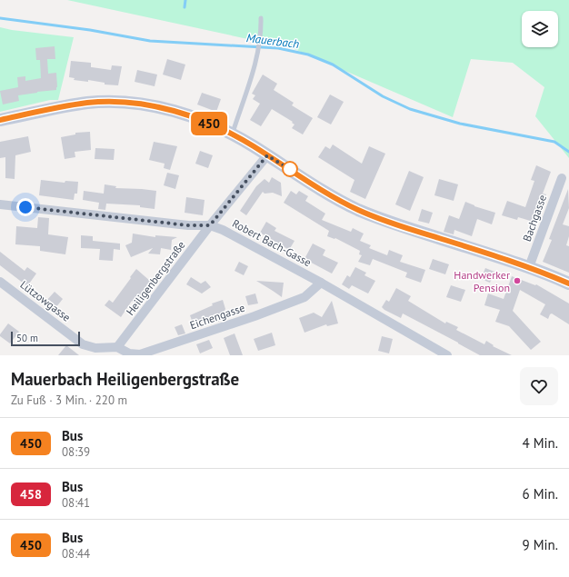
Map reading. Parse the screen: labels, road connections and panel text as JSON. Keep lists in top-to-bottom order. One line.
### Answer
{"streets":{"street":["Bachgasse","Robert Bach-Gasse","Heiligenbergstraße","Lützowgasse","Eichengasse"]},"crossings":[["Robert Bach-Gasse","Heiligenbergstraße"],["Robert Bach-Gasse","Eichengasse"],["Heiligenbergstraße","Lützowgasse"],["Heiligenbergstraße","Eichengasse"],["Lützowgasse","Eichengasse"]],"water":["Mauerbach"],"places":["Handwerker Pension"],"lines":["bus line 450"],"scale_bar":"50 m","page":{"on_map":"450","scale":"50 m","heading":["Mauerbach Heiligenbergstraße","Zu Fuß · 3 Min. · 220 m"],"list":[{"mark":"450","name":"Bus","note":"08:39","value":"4 Min."},{"mark":"458","name":"Bus","note":"08:41","value":"6 Min."},{"mark":"450","name":"Bus","note":"08:44","value":"9 Min."}]}}
